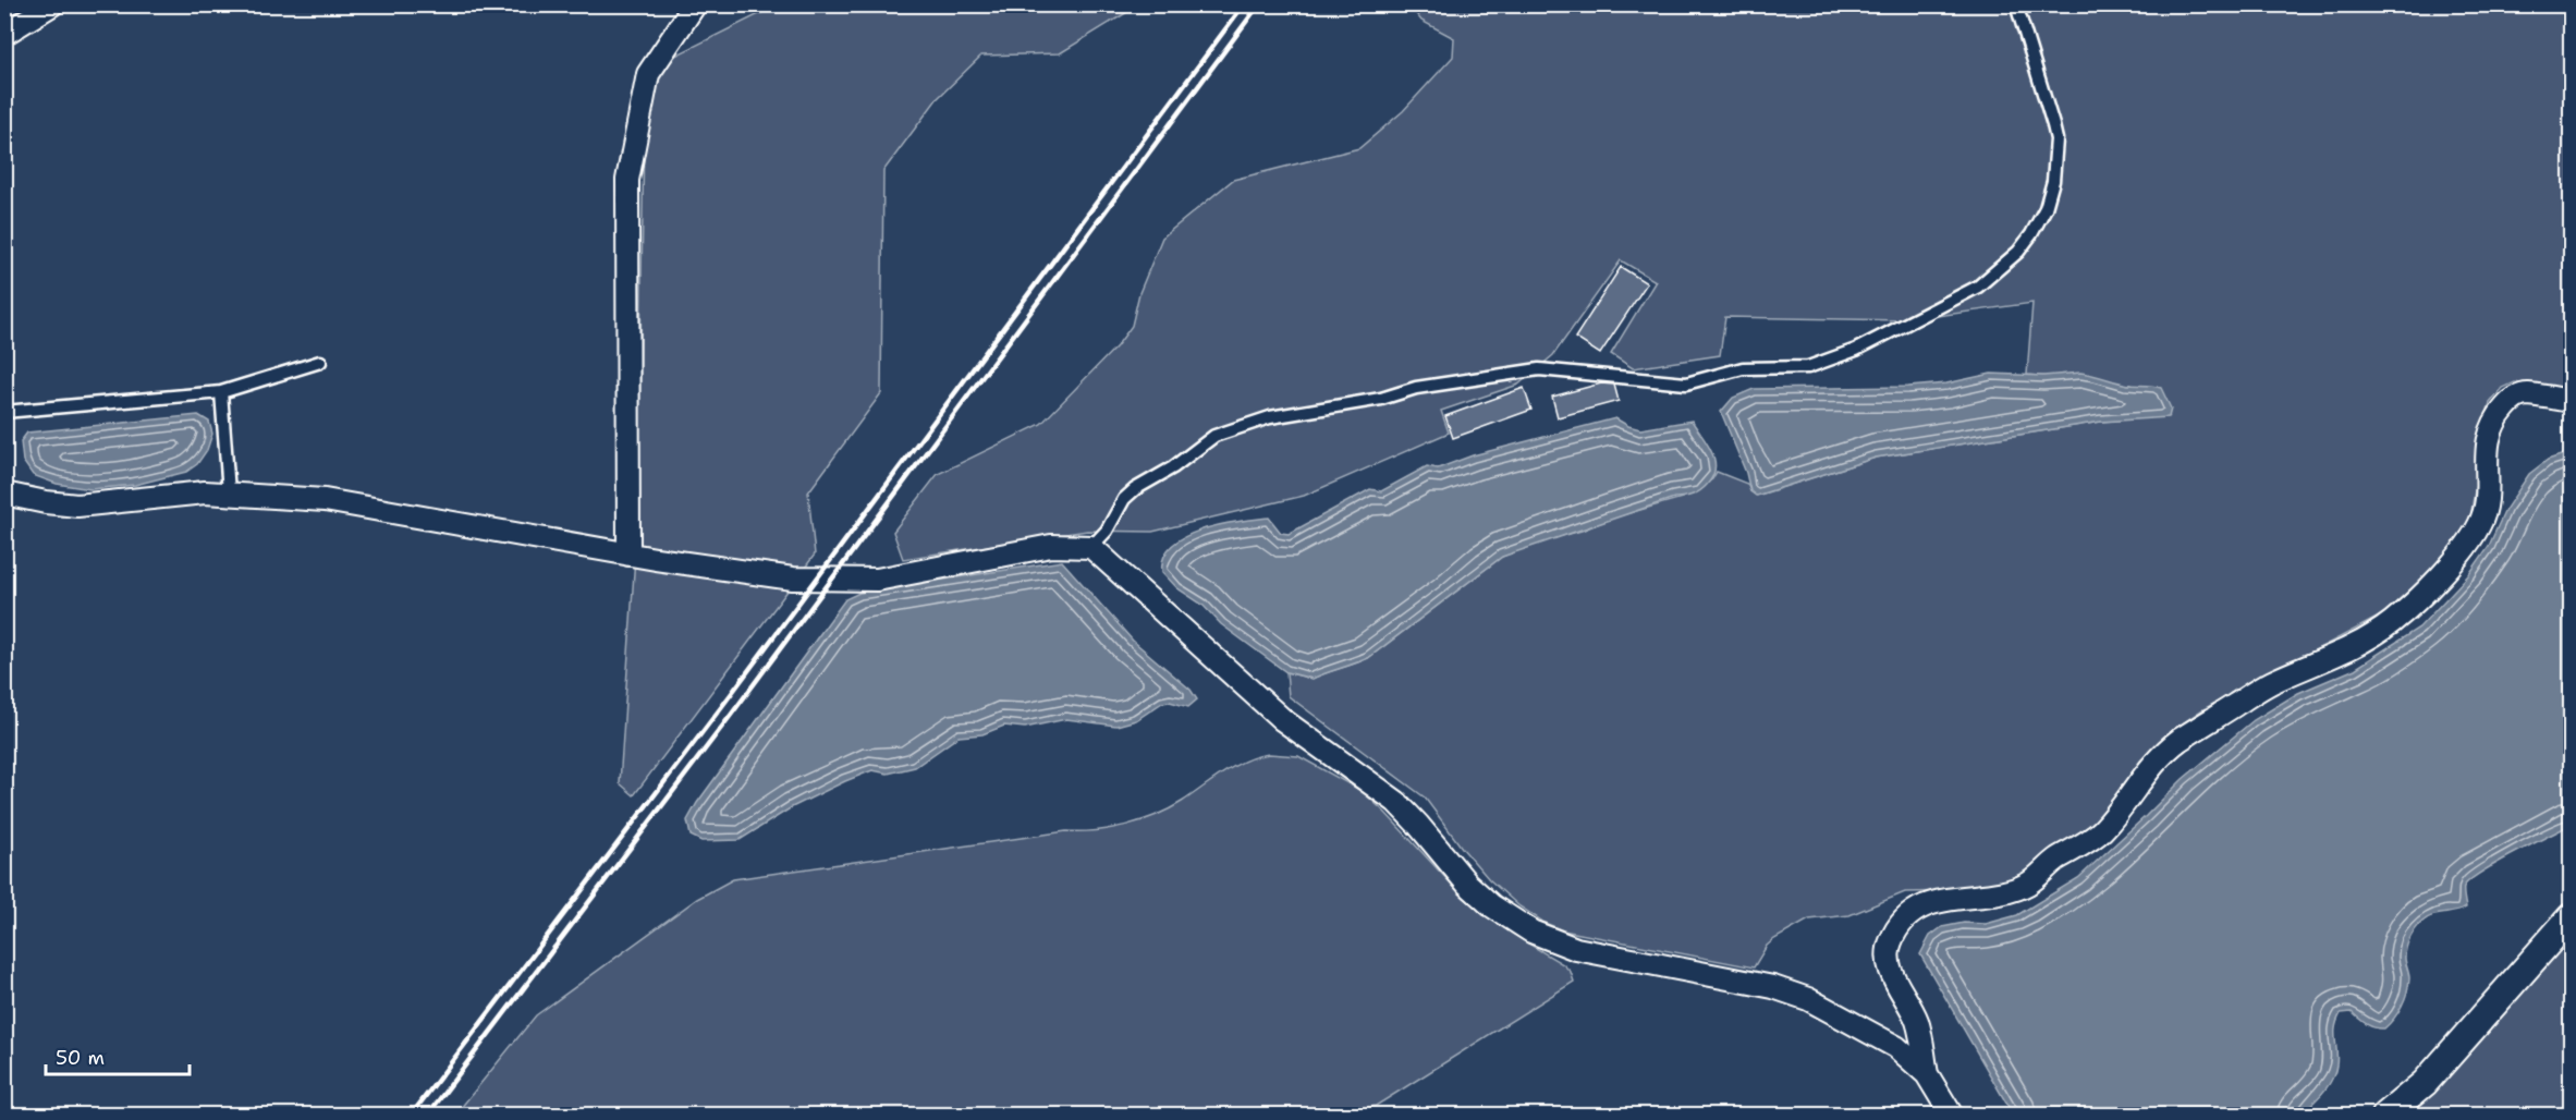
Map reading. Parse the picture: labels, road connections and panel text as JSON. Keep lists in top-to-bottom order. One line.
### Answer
{"scale_bar":"50 m"}
